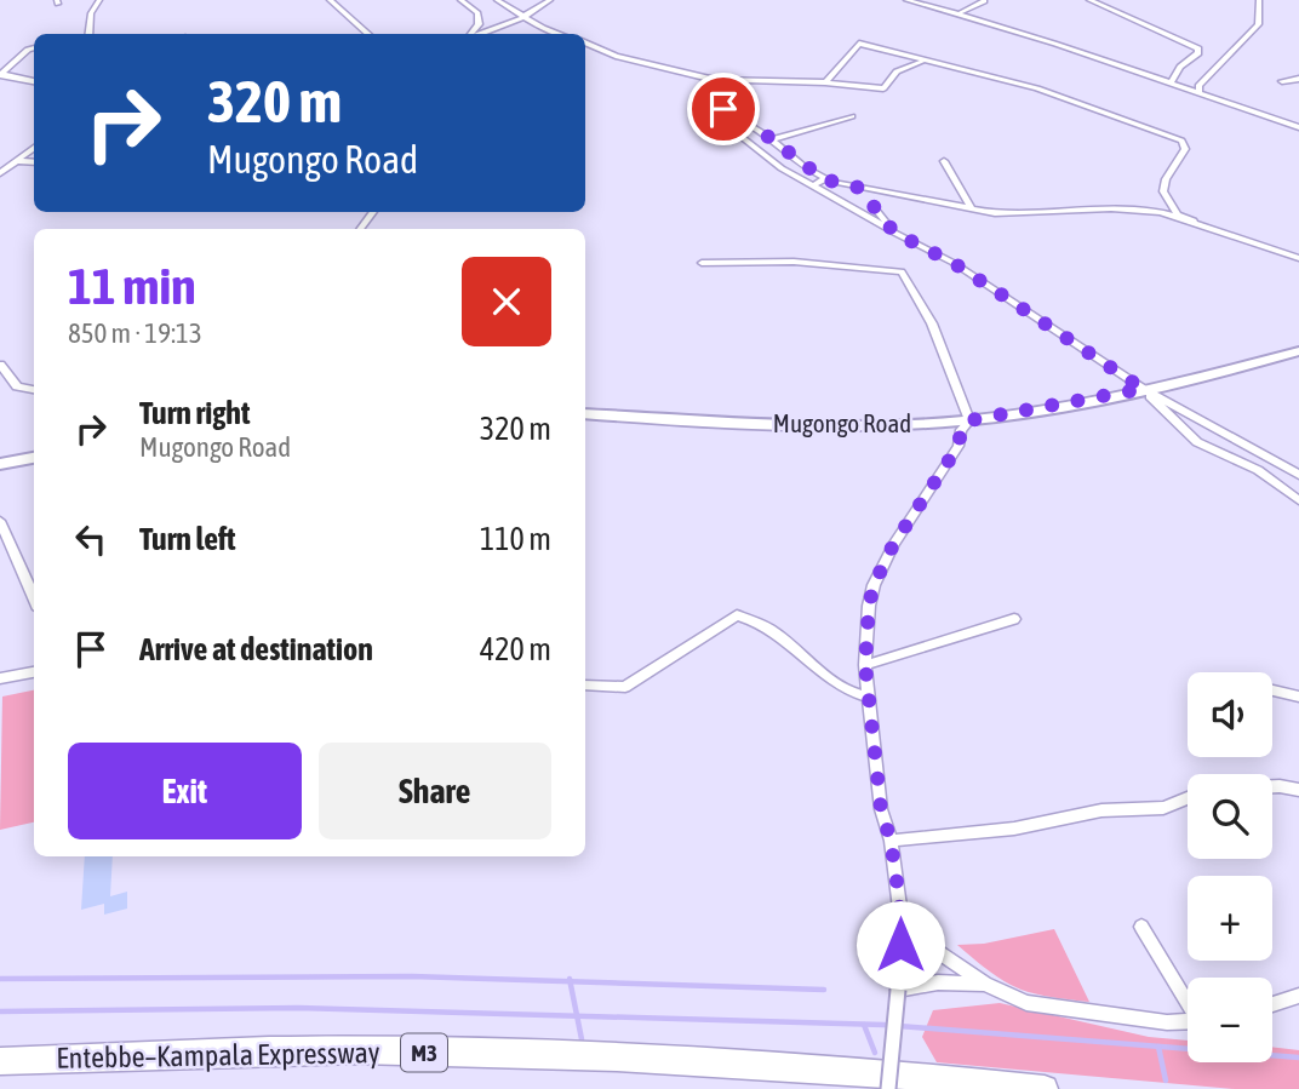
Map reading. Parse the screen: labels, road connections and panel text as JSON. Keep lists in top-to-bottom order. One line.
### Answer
{"streets":{"highway":["M3","Entebbe–Kampala Expressway"],"street":["Mugongo Road"]},"page":{"turn":["320 m","Mugongo Road"],"heading":["11 min","850 m · 19:13"],"list":[{"name":"Turn right","note":"Mugongo Road","value":"320 m"},{"name":"Turn left","value":"110 m"},{"name":"Arrive at destination","value":"420 m"}],"map_buttons":["+","−"],"buttons":["Exit","Share"]}}
